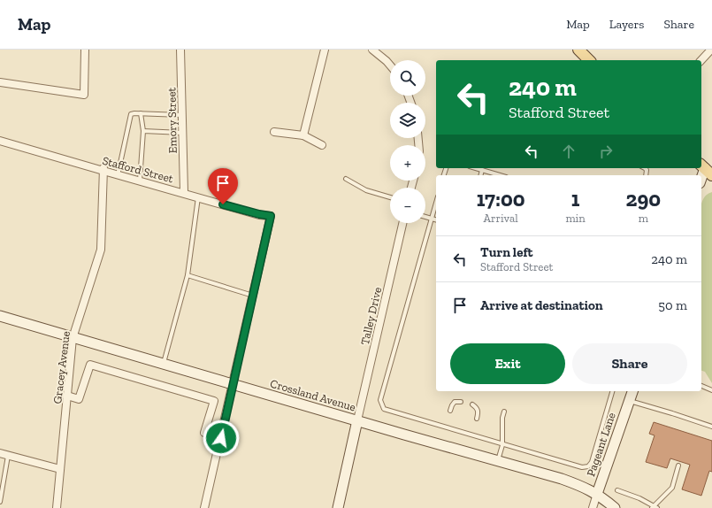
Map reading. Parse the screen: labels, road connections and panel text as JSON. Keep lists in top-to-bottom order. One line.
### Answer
{"streets":{"main road":["Crossland Avenue","Pageant Lane"],"street":["Emory Street","Stafford Street","Talley Drive","Gracey Avenue"]},"crossings":[["Stafford Street","Gracey Avenue"],["Talley Drive","Crossland Avenue"],["Gracey Avenue","Crossland Avenue"],["Crossland Avenue","Pageant Lane"]],"page":{"header":"Map","nav":["Map","Layers","Share"],"map_buttons":["+","−"],"turn":["240 m","Stafford Street"],"eta":["17:00","Arrival","1","min","290","m"],"list":[{"name":"Turn left","note":"Stafford Street","value":"240 m"},{"name":"Arrive at destination","value":"50 m"}],"buttons":["Exit","Share"]}}
